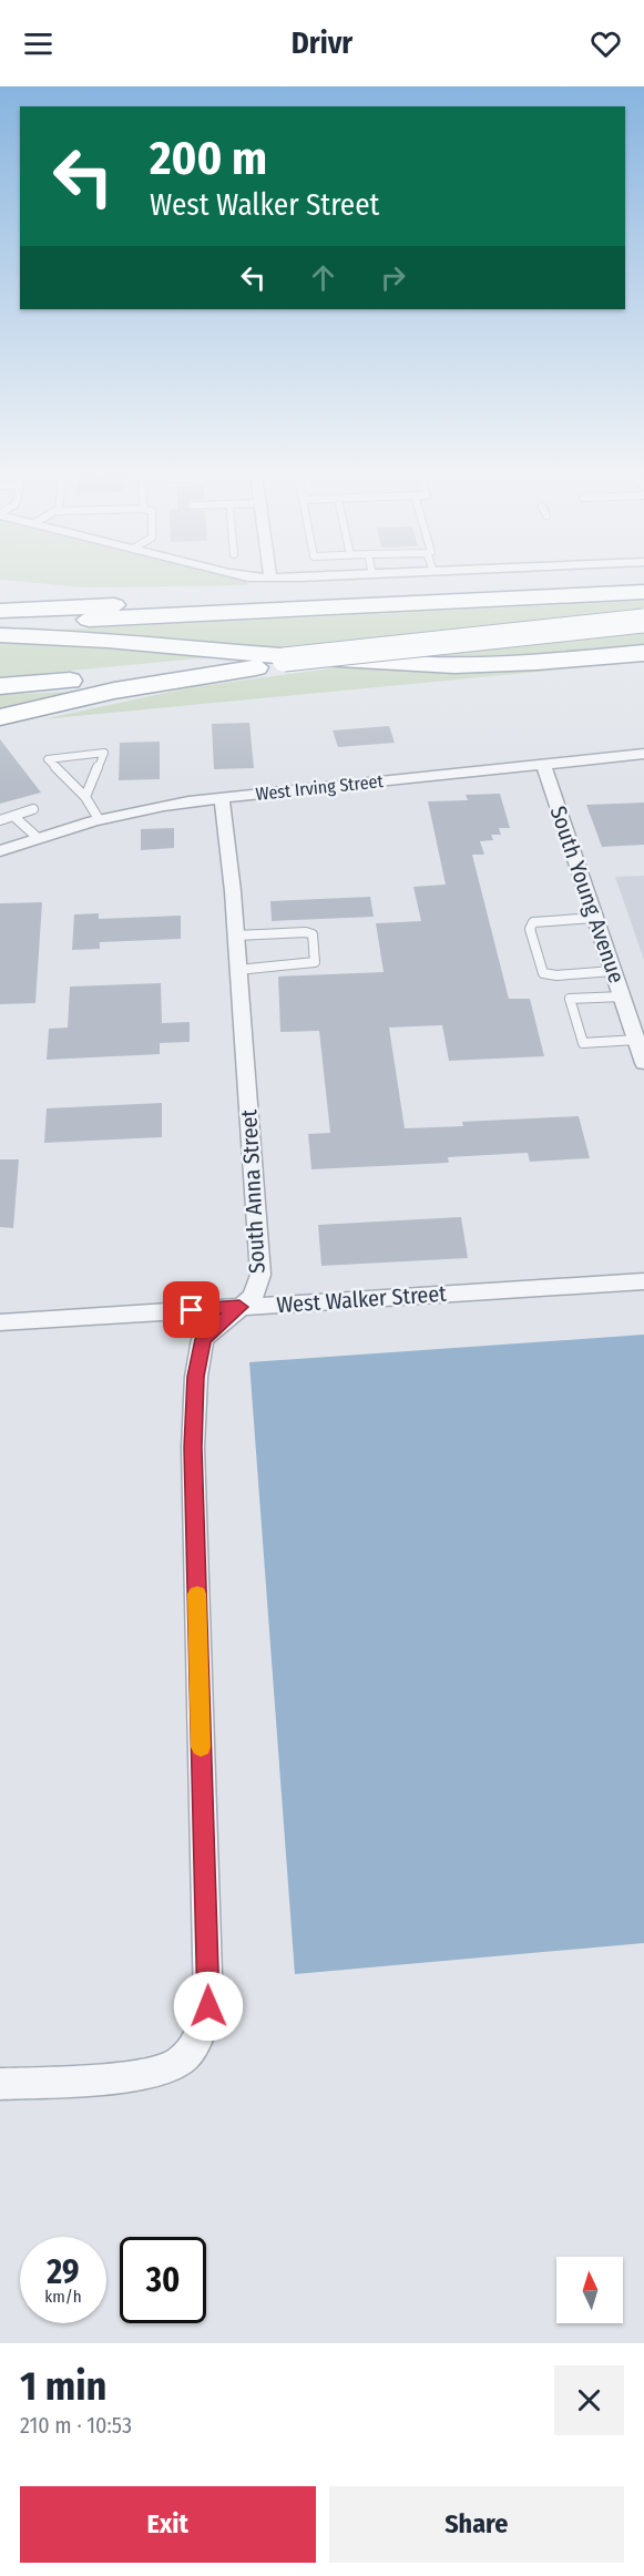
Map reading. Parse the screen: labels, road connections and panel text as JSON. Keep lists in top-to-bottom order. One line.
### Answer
{"streets":{"street":["West Irving Street","South Young Avenue","South Anna Street","West Walker Street"]},"crossings":[["West Irving Street","South Young Avenue"],["West Irving Street","South Anna Street"],["South Anna Street","West Walker Street"]],"north":"top","page":{"header":"Drivr","turn":["200 m","West Walker Street"],"speed":"29 km/h","limit":"30","heading":["1 min","210 m · 10:53"],"buttons":["Exit","Share"]}}
